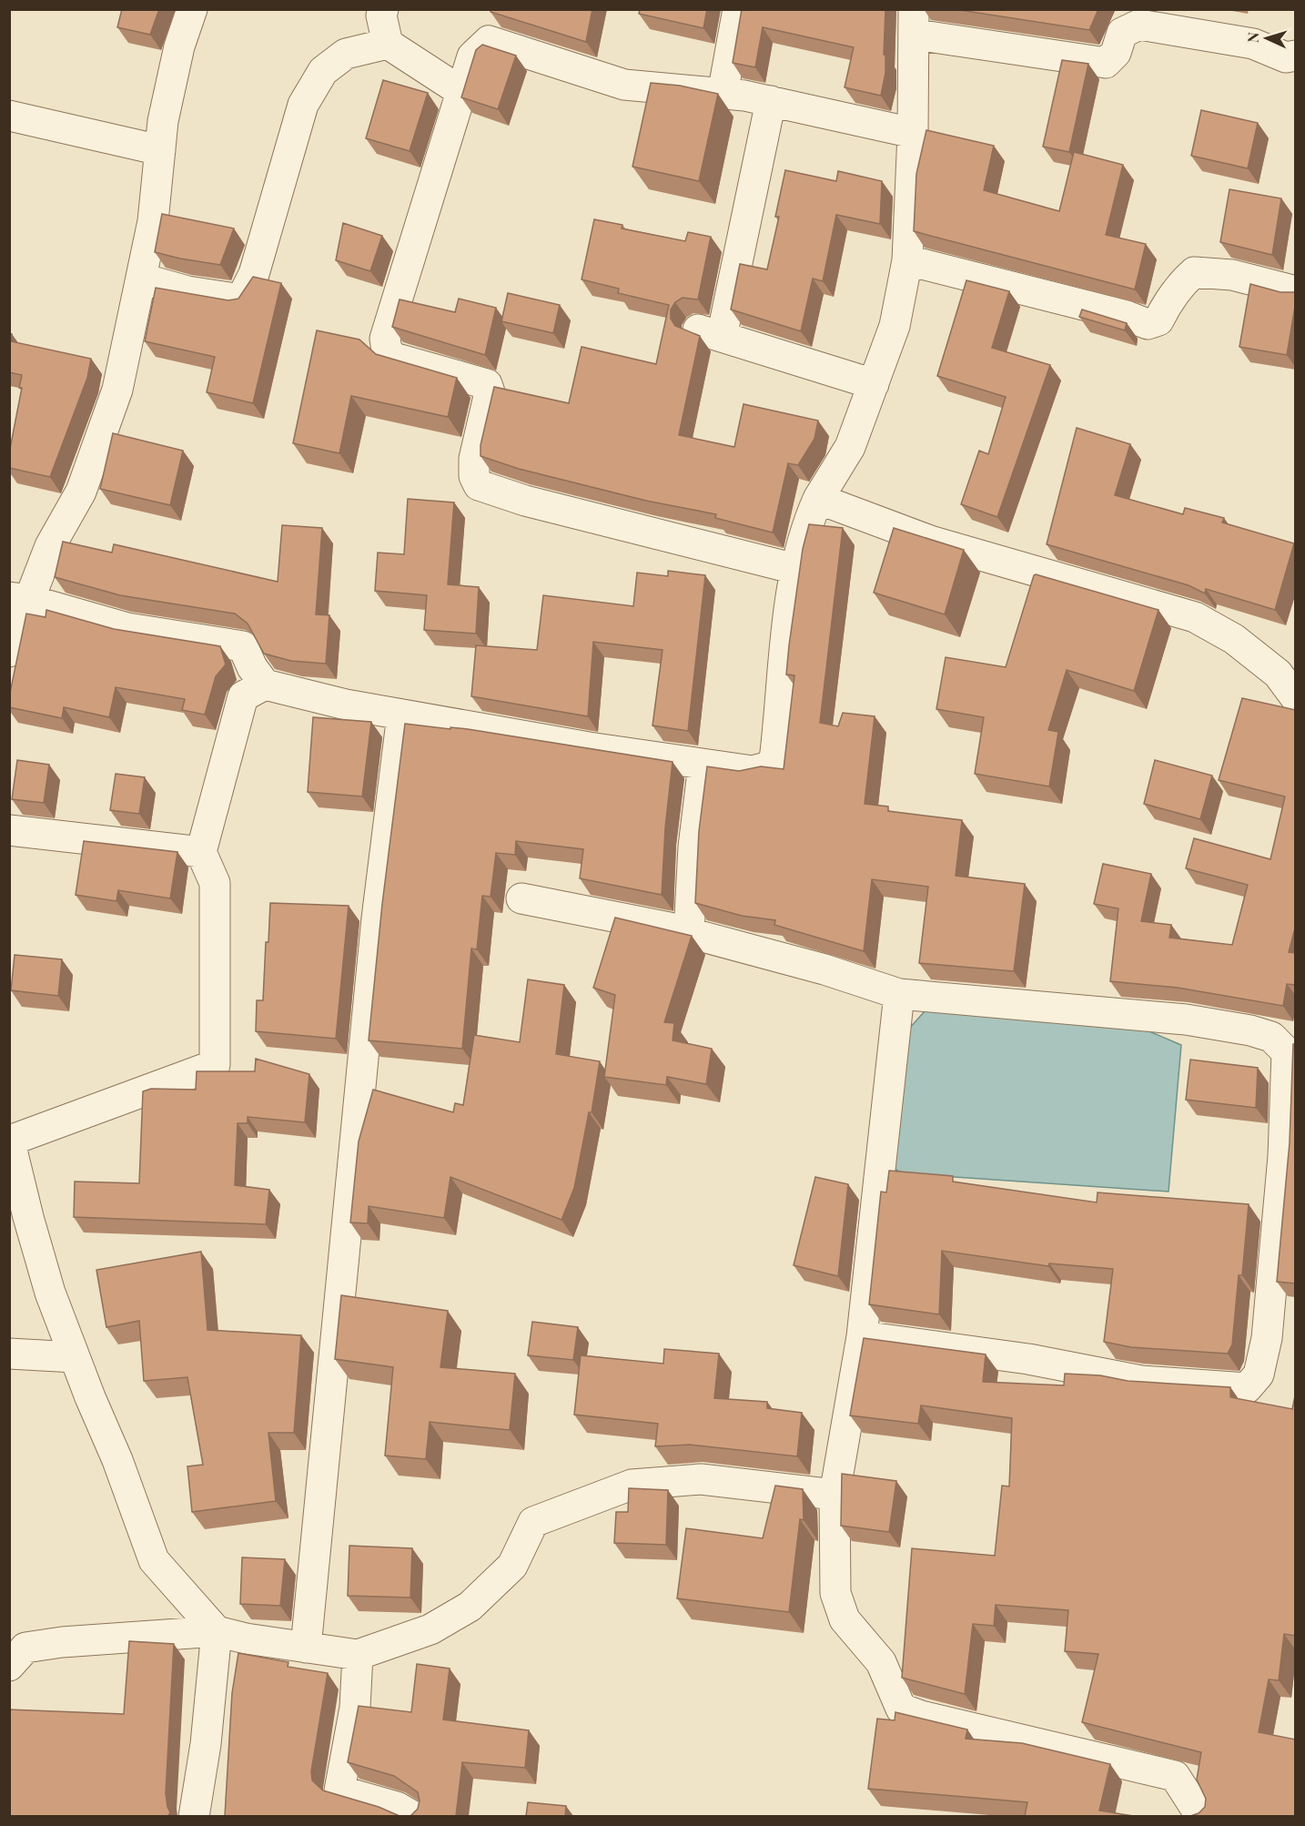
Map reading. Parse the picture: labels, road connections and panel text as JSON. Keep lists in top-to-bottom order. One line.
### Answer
{"north":"left"}
